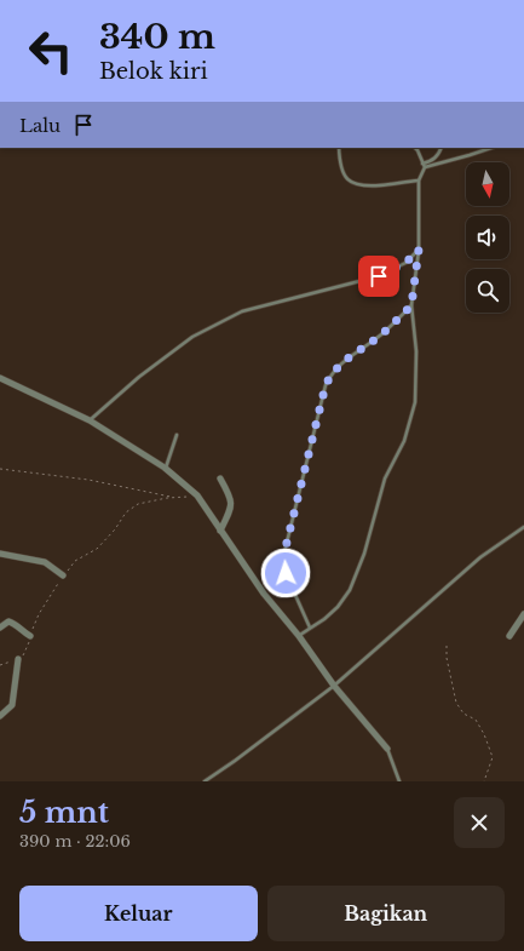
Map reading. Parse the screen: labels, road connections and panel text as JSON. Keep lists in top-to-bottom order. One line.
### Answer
{"north":"bottom","page":{"turn":["340 m","Belok kiri"],"then":"Lalu","heading":["5 mnt","390 m · 22:06"],"buttons":["Keluar","Bagikan"]}}
